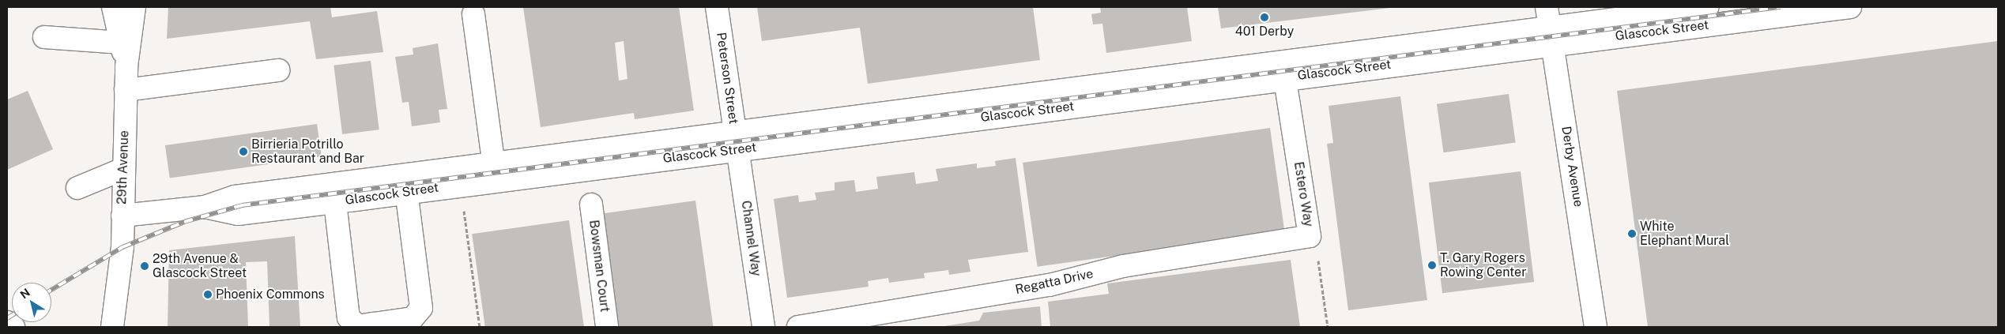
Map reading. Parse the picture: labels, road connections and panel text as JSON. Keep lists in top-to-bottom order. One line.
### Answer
{"streets":{"street":["Glascock Street","Peterson Street","Derby Avenue","29th Avenue","Estero Way","Channel Way","Bowsman Court","Regatta Drive"]},"crossings":[["Glascock Street","Peterson Street"],["Glascock Street","Derby Avenue"],["Glascock Street","29th Avenue"],["Glascock Street","Estero Way"],["Glascock Street","Channel Way"],["Peterson Street","Channel Way"],["Estero Way","Regatta Drive"]],"places":["401 Derby","Birrieria Potrillo Restaurant and Bar","White Elephant Mural","T. Gary Rogers Rowing Center","29th Avenue & Glascock Street","Phoenix Commons"],"north":"top left"}
